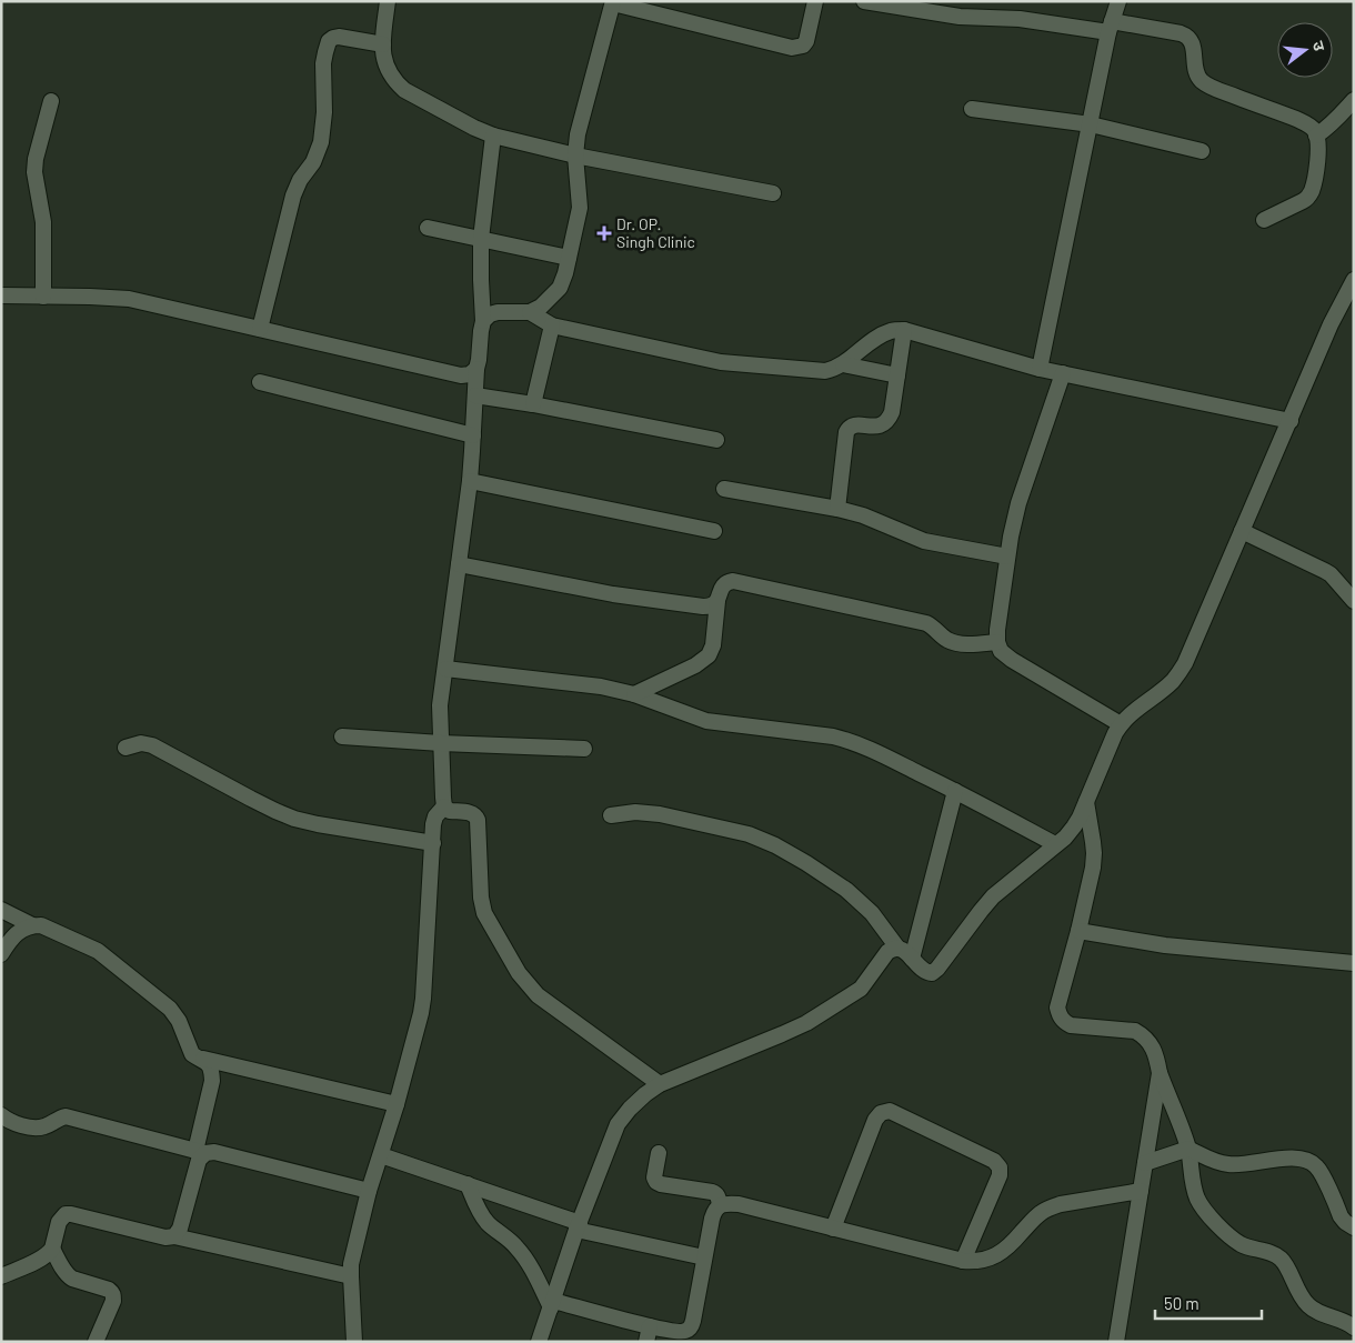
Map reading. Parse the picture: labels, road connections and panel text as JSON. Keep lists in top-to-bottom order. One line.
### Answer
{"places":{"health":["Dr. OP. Singh Clinic"]},"scale_bar":"50 m","north":"right"}
